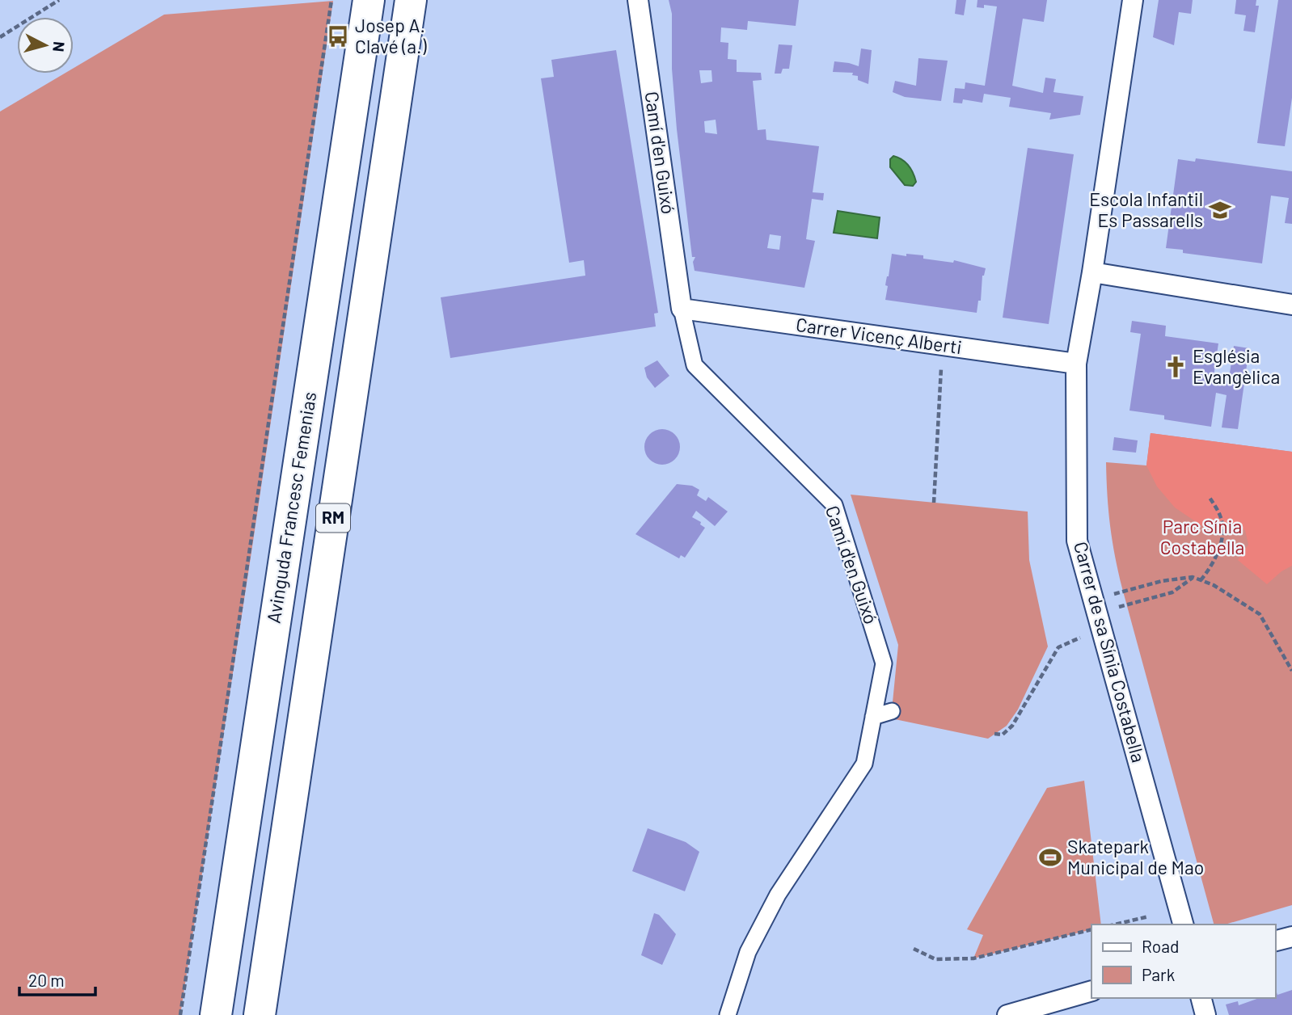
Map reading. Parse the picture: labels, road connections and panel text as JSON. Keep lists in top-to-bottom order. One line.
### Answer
{"streets":{"main road":["Avinguda Francesc Femenias","RM"],"street":["Camí d'en Guixó","Carrer Vicenç Alberti","Carrer de sa Sínia Costabella"]},"crossings":[["Camí d'en Guixó","Carrer Vicenç Alberti"],["Carrer Vicenç Alberti","Carrer de sa Sínia Costabella"]],"parks":["Parc Sínia Costabella"],"places":{"bus stop":["Josep A. Clavé (a.)"],"school or university":["Escola Infantil Es Passarells"],"church":["Església Evangèlica"],"sports":["Skatepark Municipal de Mao"]},"legend":["Road","Park"],"scale_bar":"20 m","north":"right"}
